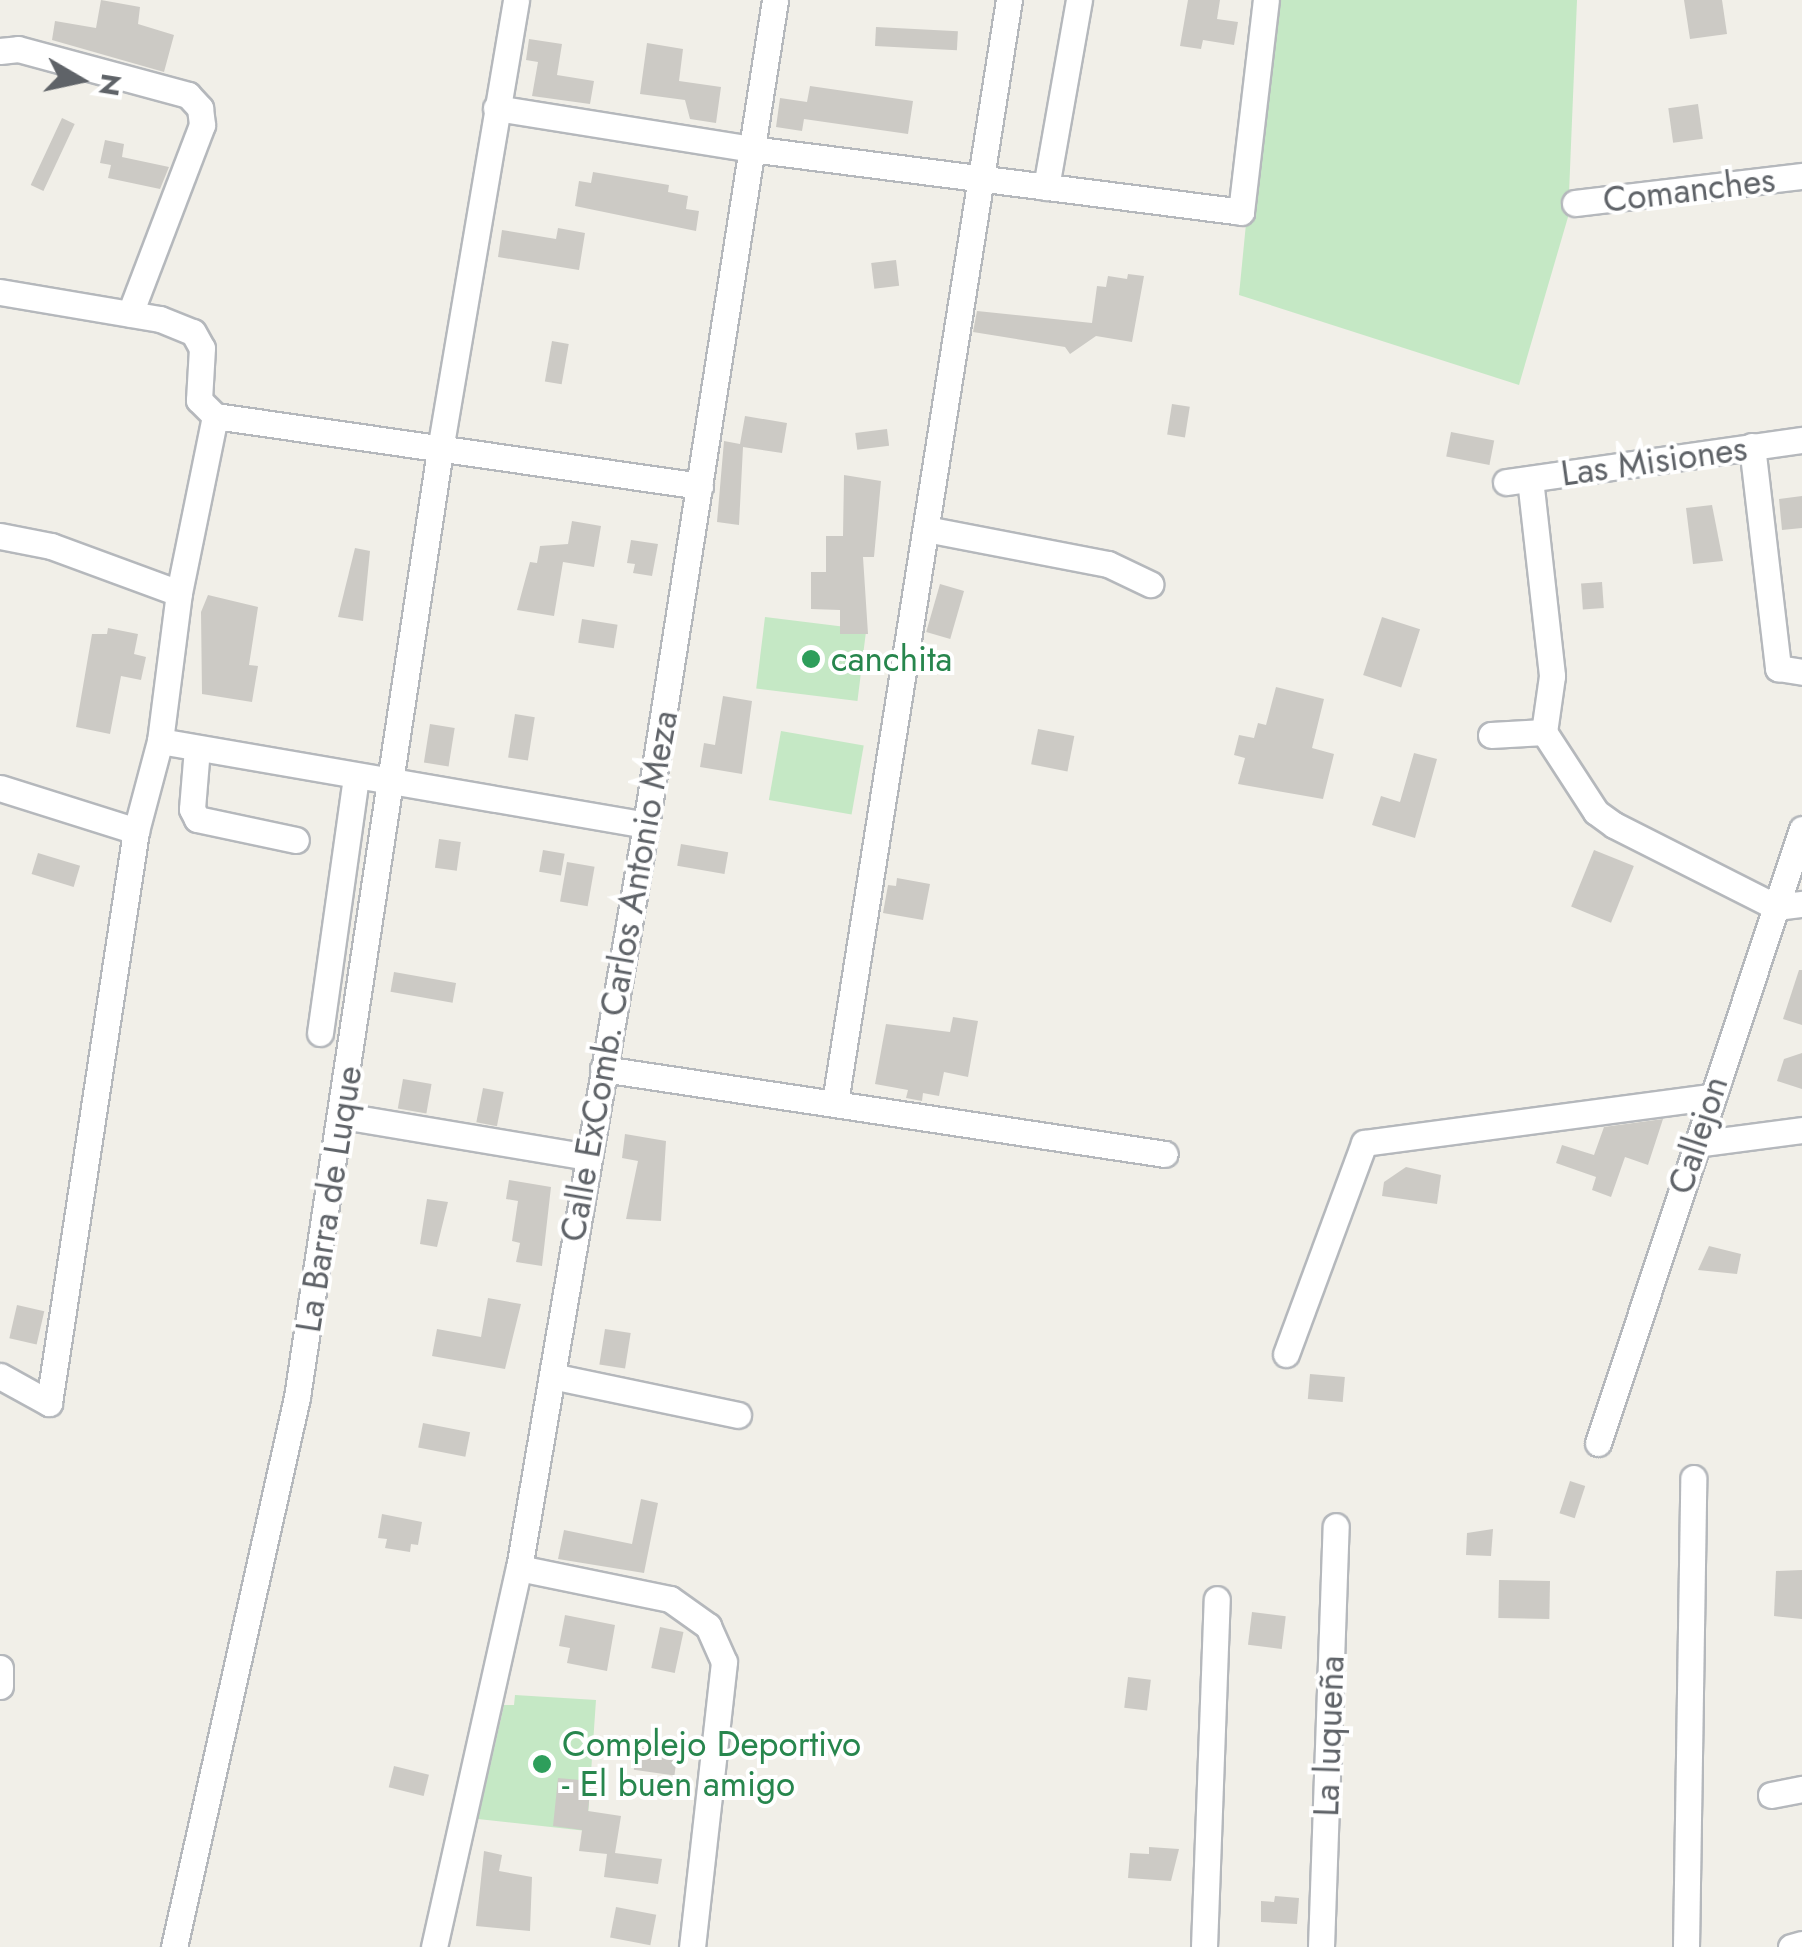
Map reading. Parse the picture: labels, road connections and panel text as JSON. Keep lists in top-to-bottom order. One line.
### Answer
{"streets":{"street":["Comanches","Las Misiones","Calle ExComb. Carlos Antonio Meza","Callejon","La Barra de Luque","La luqueña"]},"places":["canchita","Complejo Deportivo - El buen amigo"],"north":"right"}
